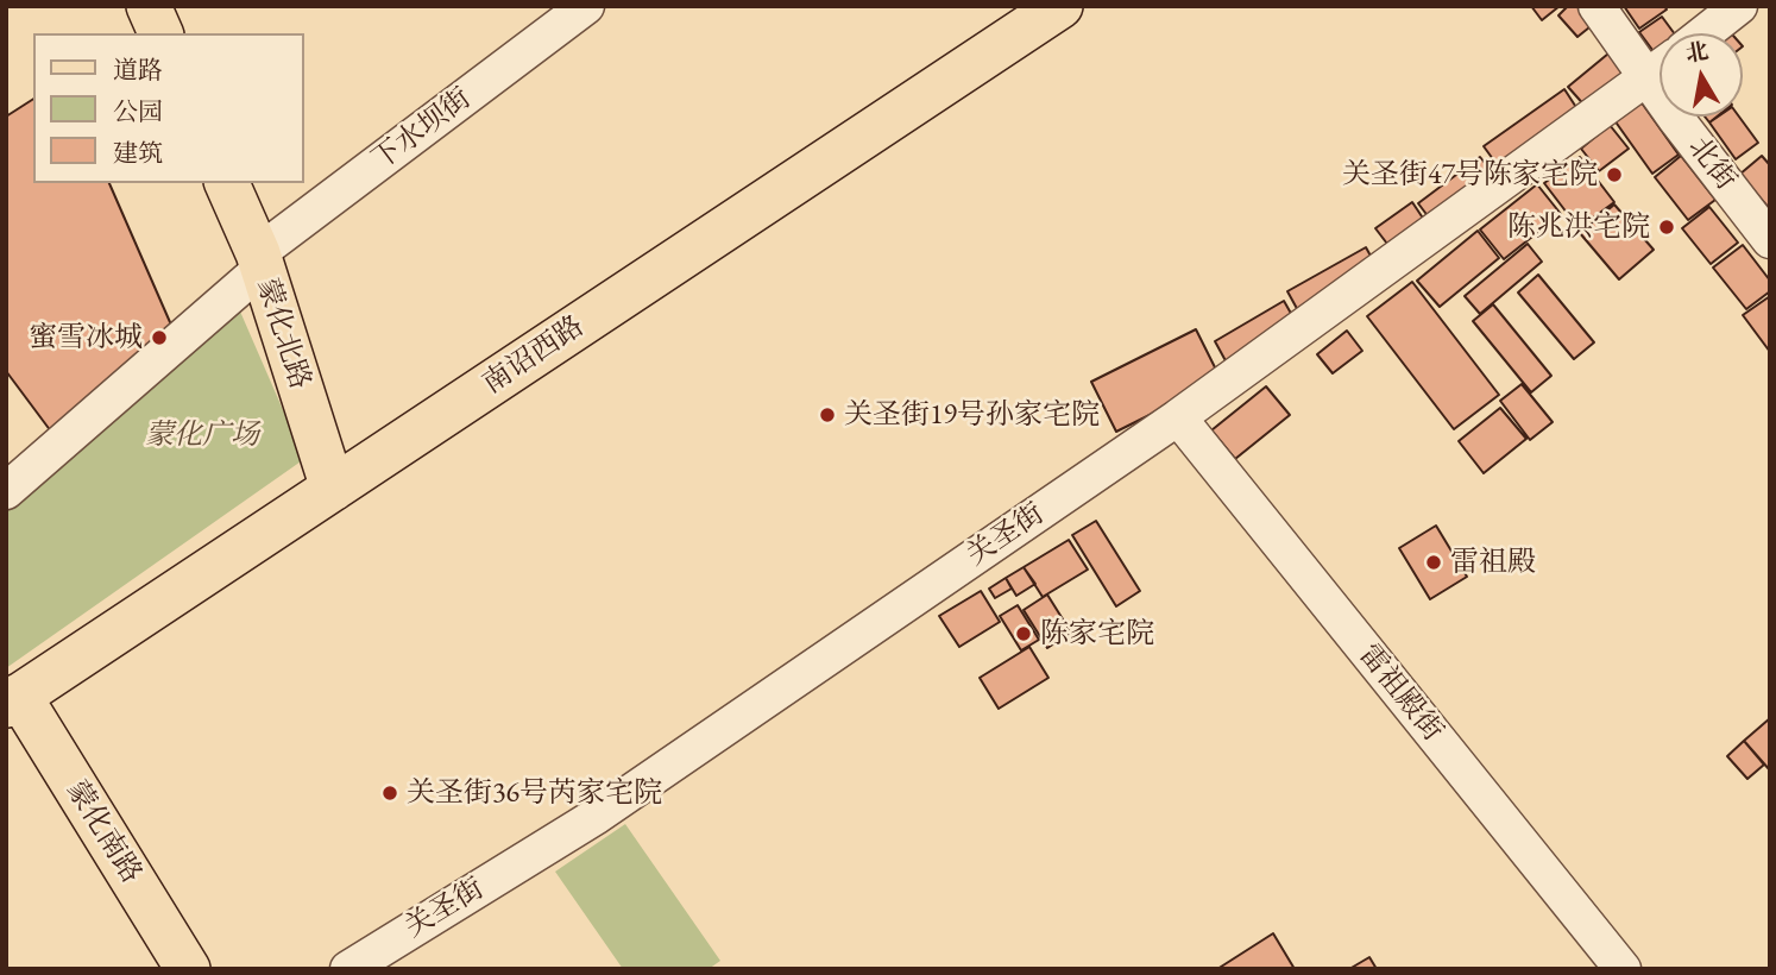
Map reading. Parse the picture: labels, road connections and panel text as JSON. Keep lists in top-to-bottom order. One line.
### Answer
{"streets":{"main road":["蒙化北路","南诏西路","蒙化南路"],"street":["下水坝街","北街","关圣街","雷祖殿街"]},"crossings":[["下水坝街","蒙化北路"],["北街","关圣街"],["蒙化北路","南诏西路"],["南诏西路","蒙化南路"],["关圣街","雷祖殿街"]],"parks":["蒙化广场"],"places":["关圣街47号陈家宅院","陈兆洪宅院","蜜雪冰城","关圣街19号孙家宅院","雷祖殿","陈家宅院","关圣街36号芮家宅院"],"legend":["道路","公园","建筑"],"north":"top"}
